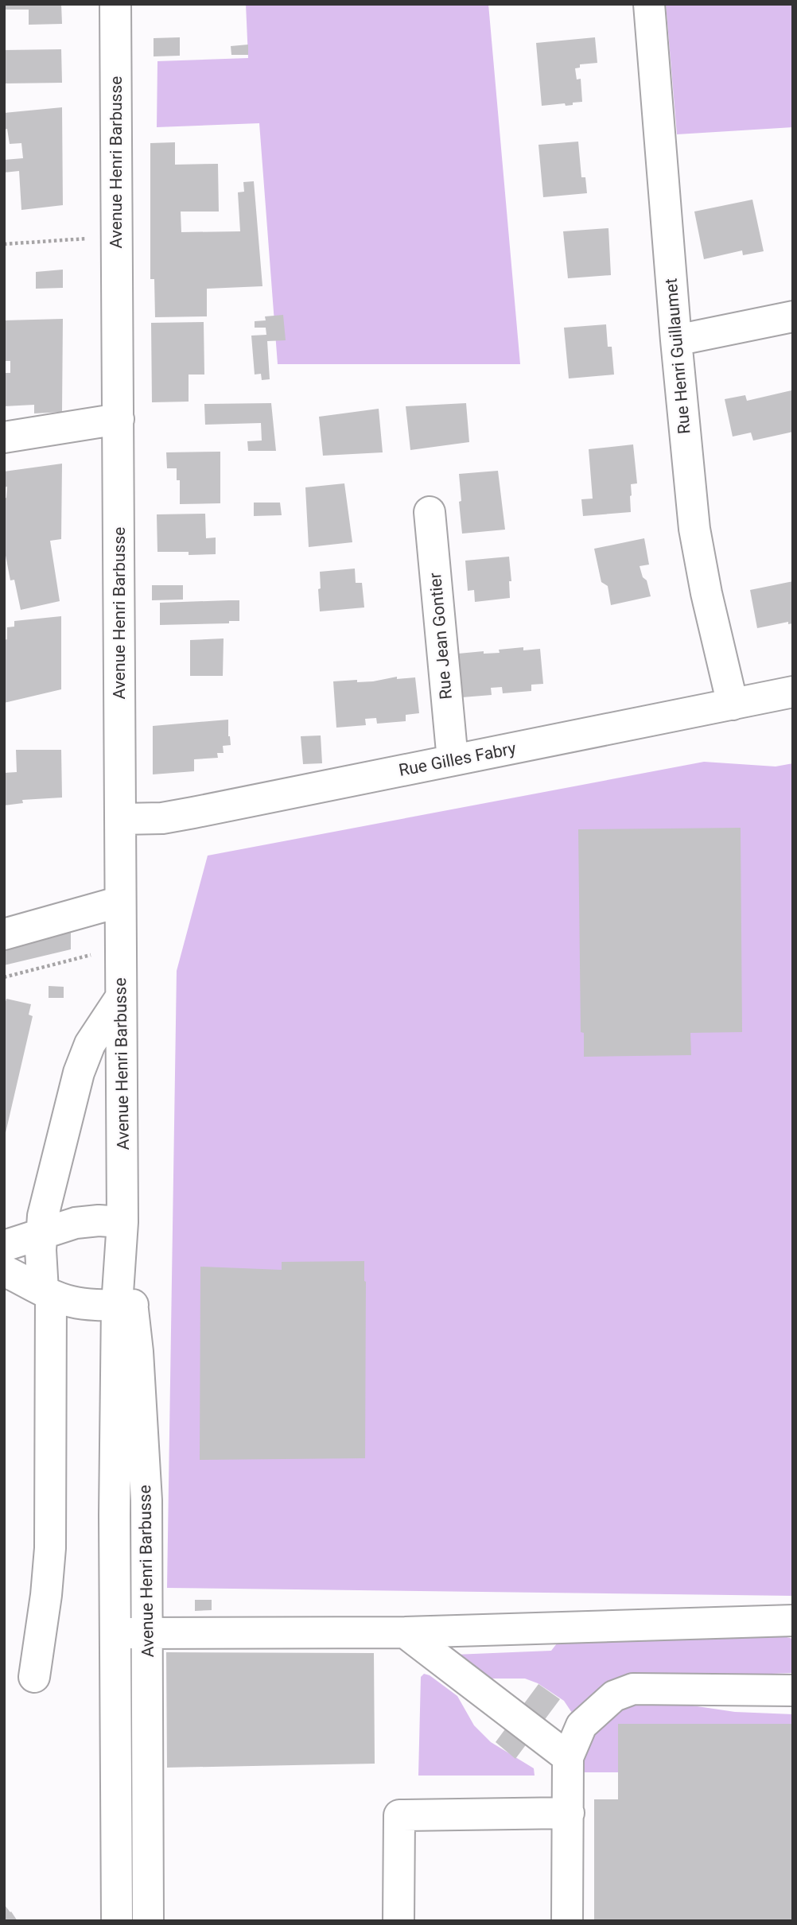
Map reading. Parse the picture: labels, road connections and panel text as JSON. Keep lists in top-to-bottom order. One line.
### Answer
{"streets":{"street":["Avenue Henri Barbusse","Rue Henri Guillaumet","Rue Jean Gontier","Rue Gilles Fabry"]},"crossings":[["Avenue Henri Barbusse","Rue Gilles Fabry"],["Rue Henri Guillaumet","Rue Gilles Fabry"],["Rue Jean Gontier","Rue Gilles Fabry"]]}
